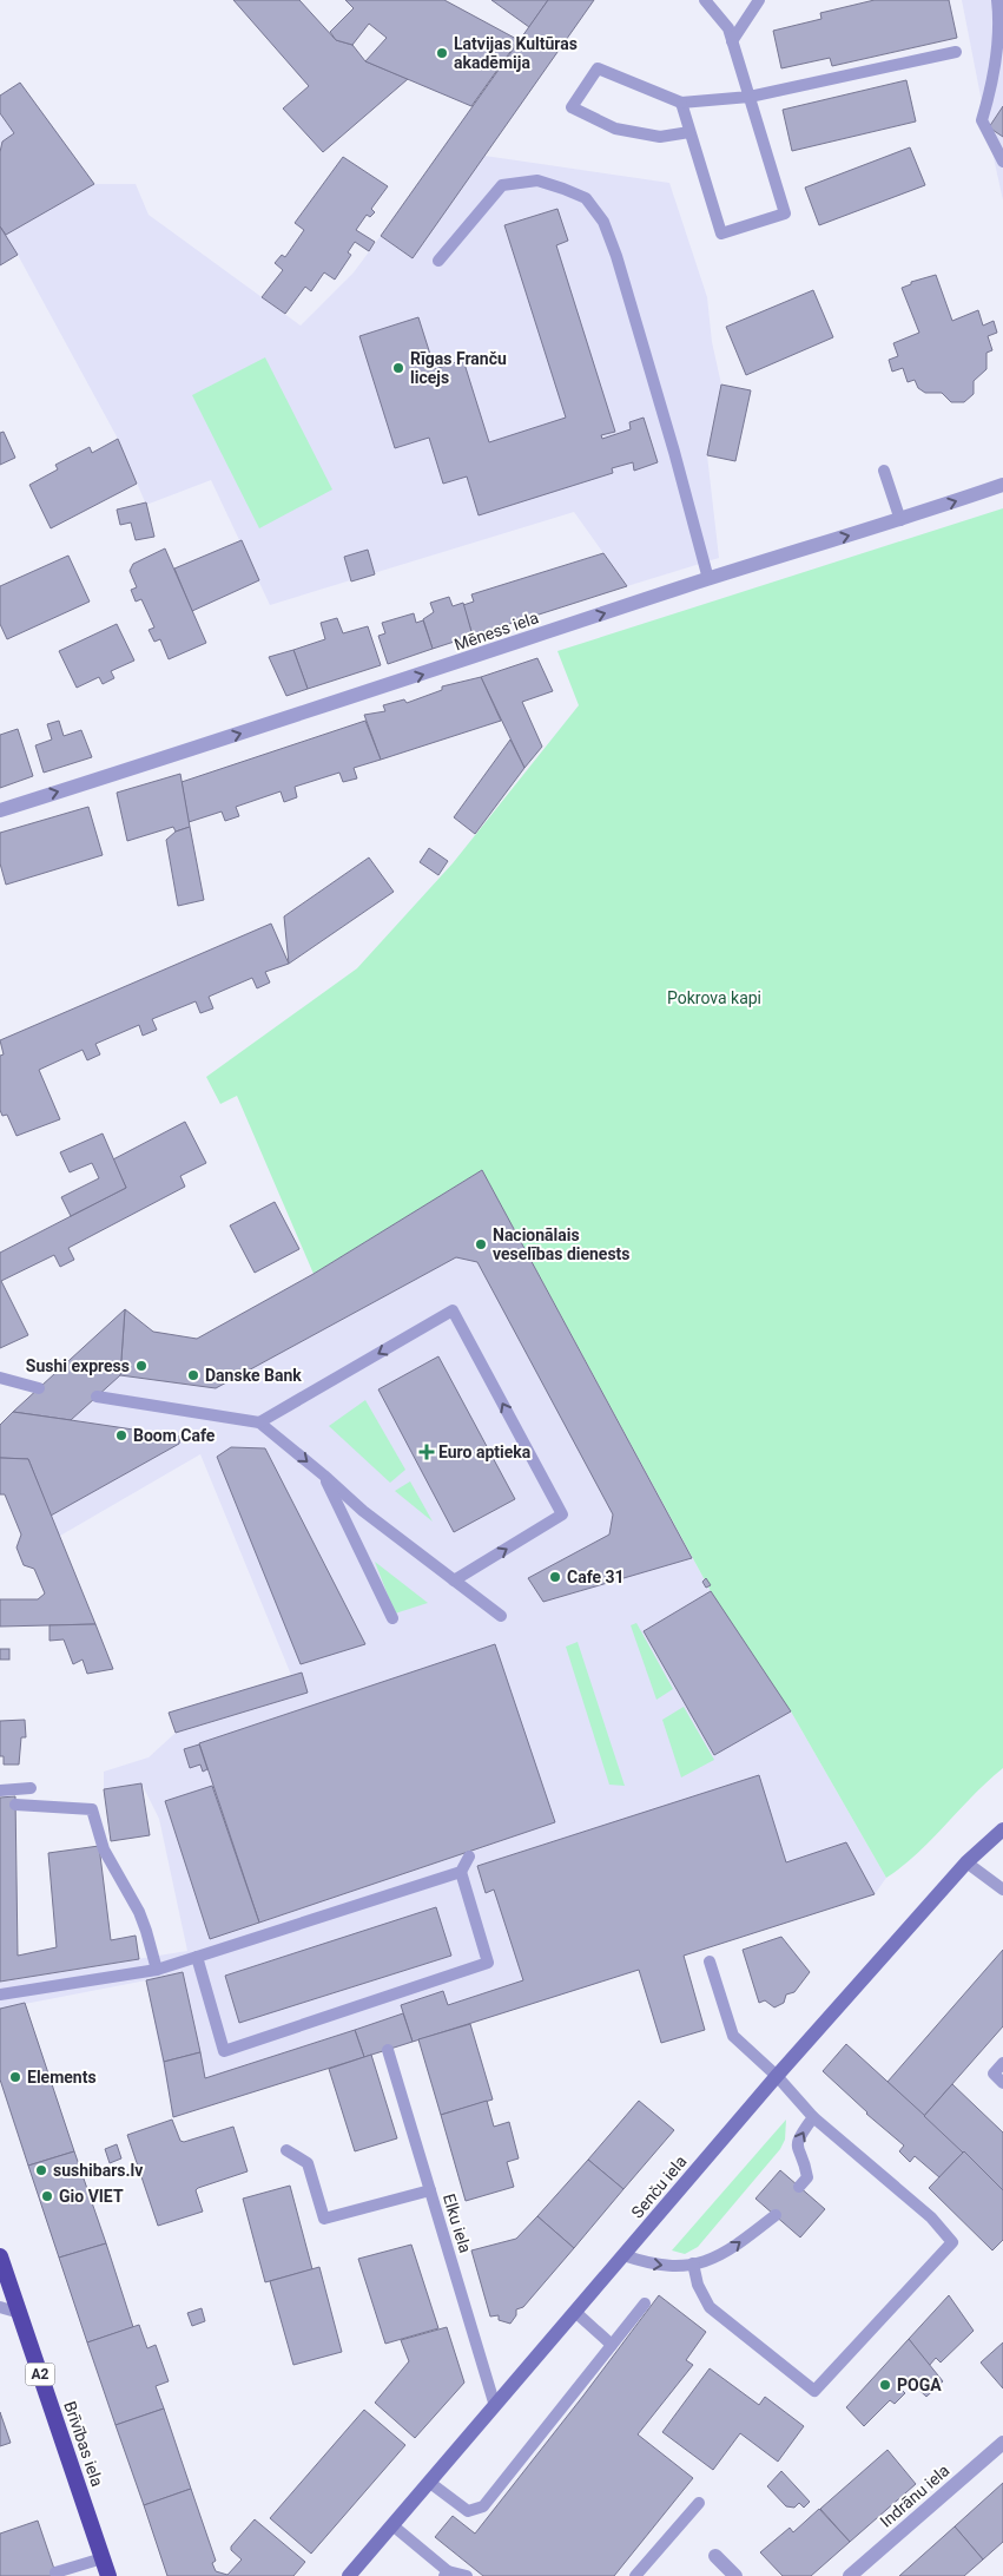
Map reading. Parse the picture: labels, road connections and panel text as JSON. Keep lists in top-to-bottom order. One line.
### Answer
{"streets":{"highway":["A2","Brīvības iela"],"main road":["Senču iela"],"street":["Mēness iela","Indrānu iela"],"lane":["Elku iela"]},"crossings":[["Senču iela","Elku iela"]],"one_way":["Mēness iela"],"parks":["Pokrova kapi"],"places":{"other":["Latvijas Kultūras akadēmija","Rīgas Franču licejs","Nacionālais veselības dienests","Sushi express","Danske Bank","Boom Cafe","Cafe 31","Elements","sushibars.lv","Gio VIET","POGA"],"health":["Euro aptieka"]}}
